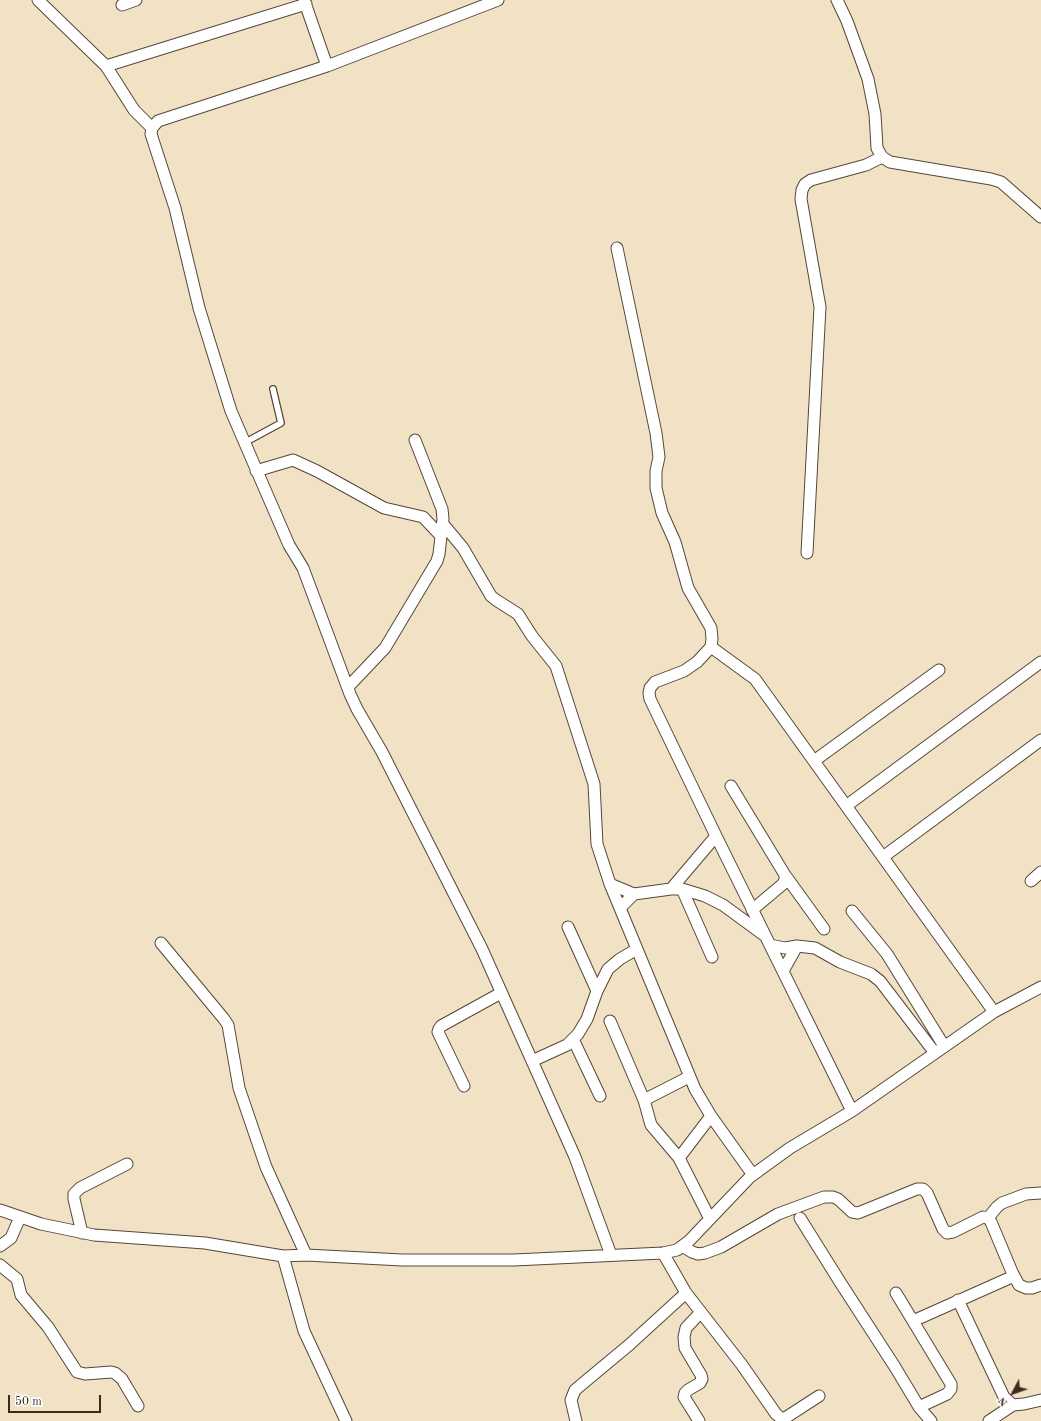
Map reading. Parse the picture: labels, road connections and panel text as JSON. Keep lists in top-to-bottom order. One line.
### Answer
{"scale_bar":"50 m","north":"bottom left"}
